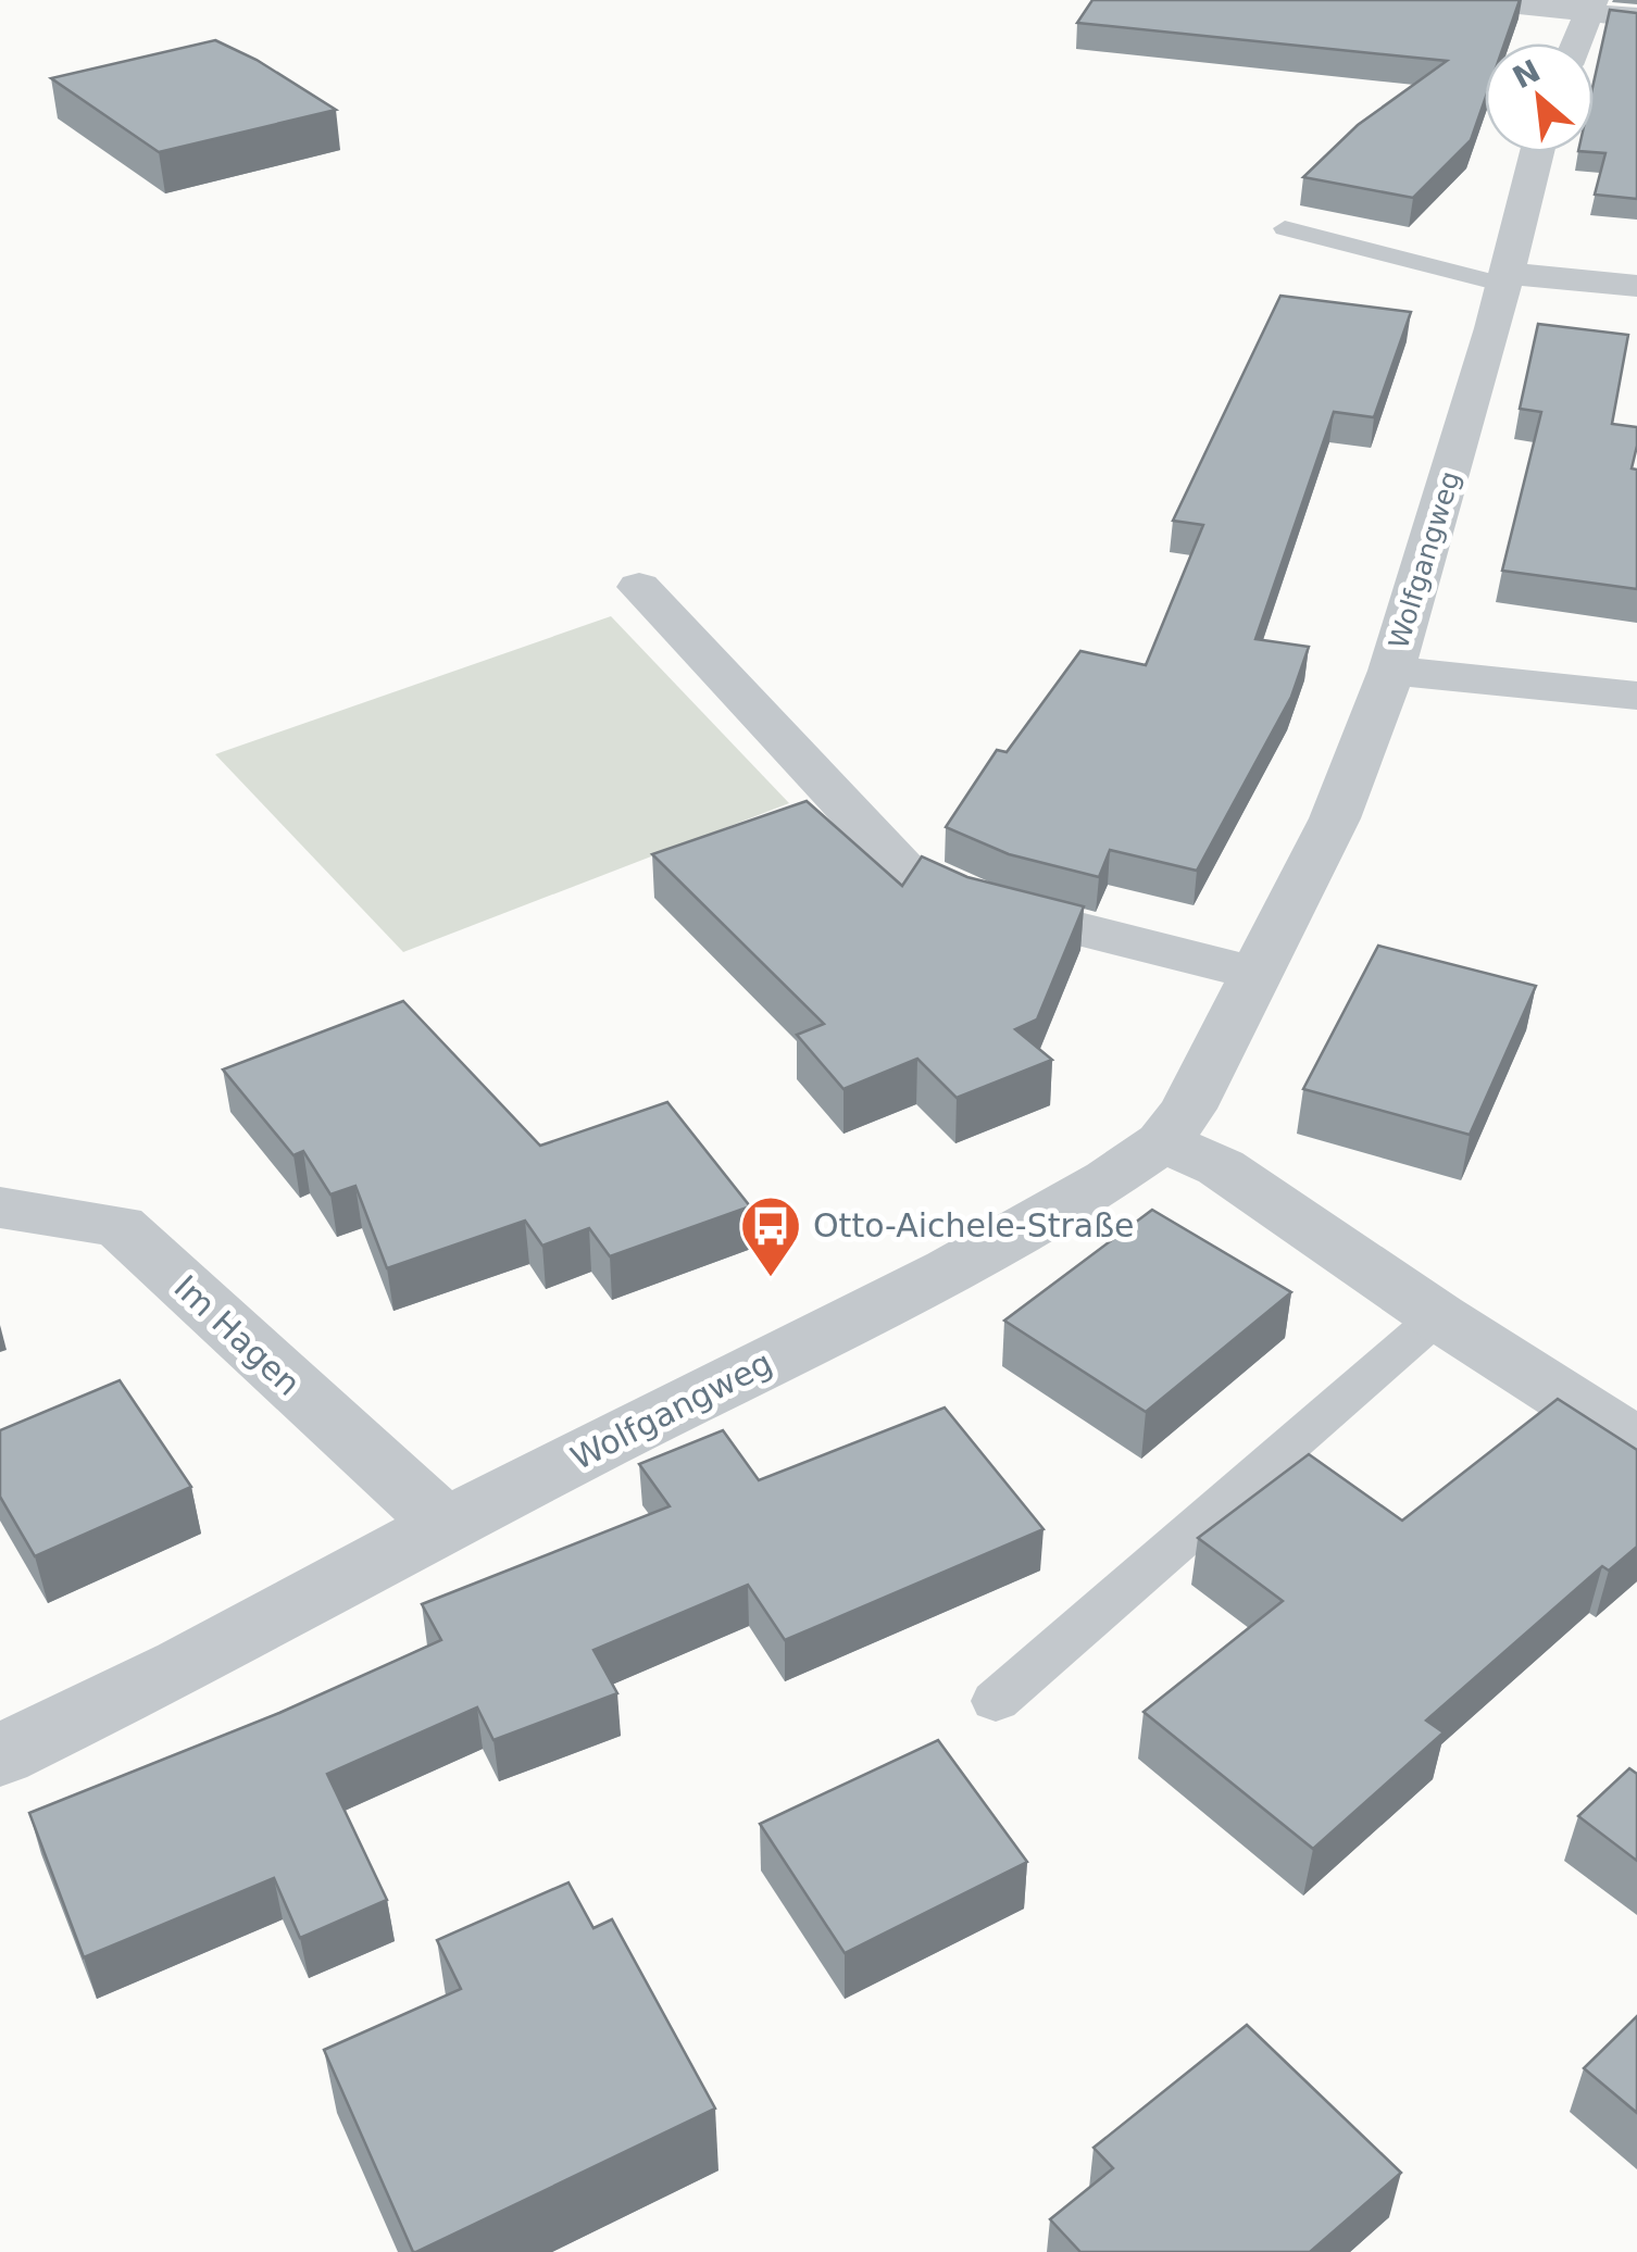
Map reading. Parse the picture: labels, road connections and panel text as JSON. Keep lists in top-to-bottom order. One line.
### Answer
{"streets":{"street":["Wolfgangweg","Im Hagen"]},"crossings":[["Wolfgangweg","Im Hagen"]],"places":{"bus stop":["Otto-Aichele-Straße"]},"north":"top left"}
